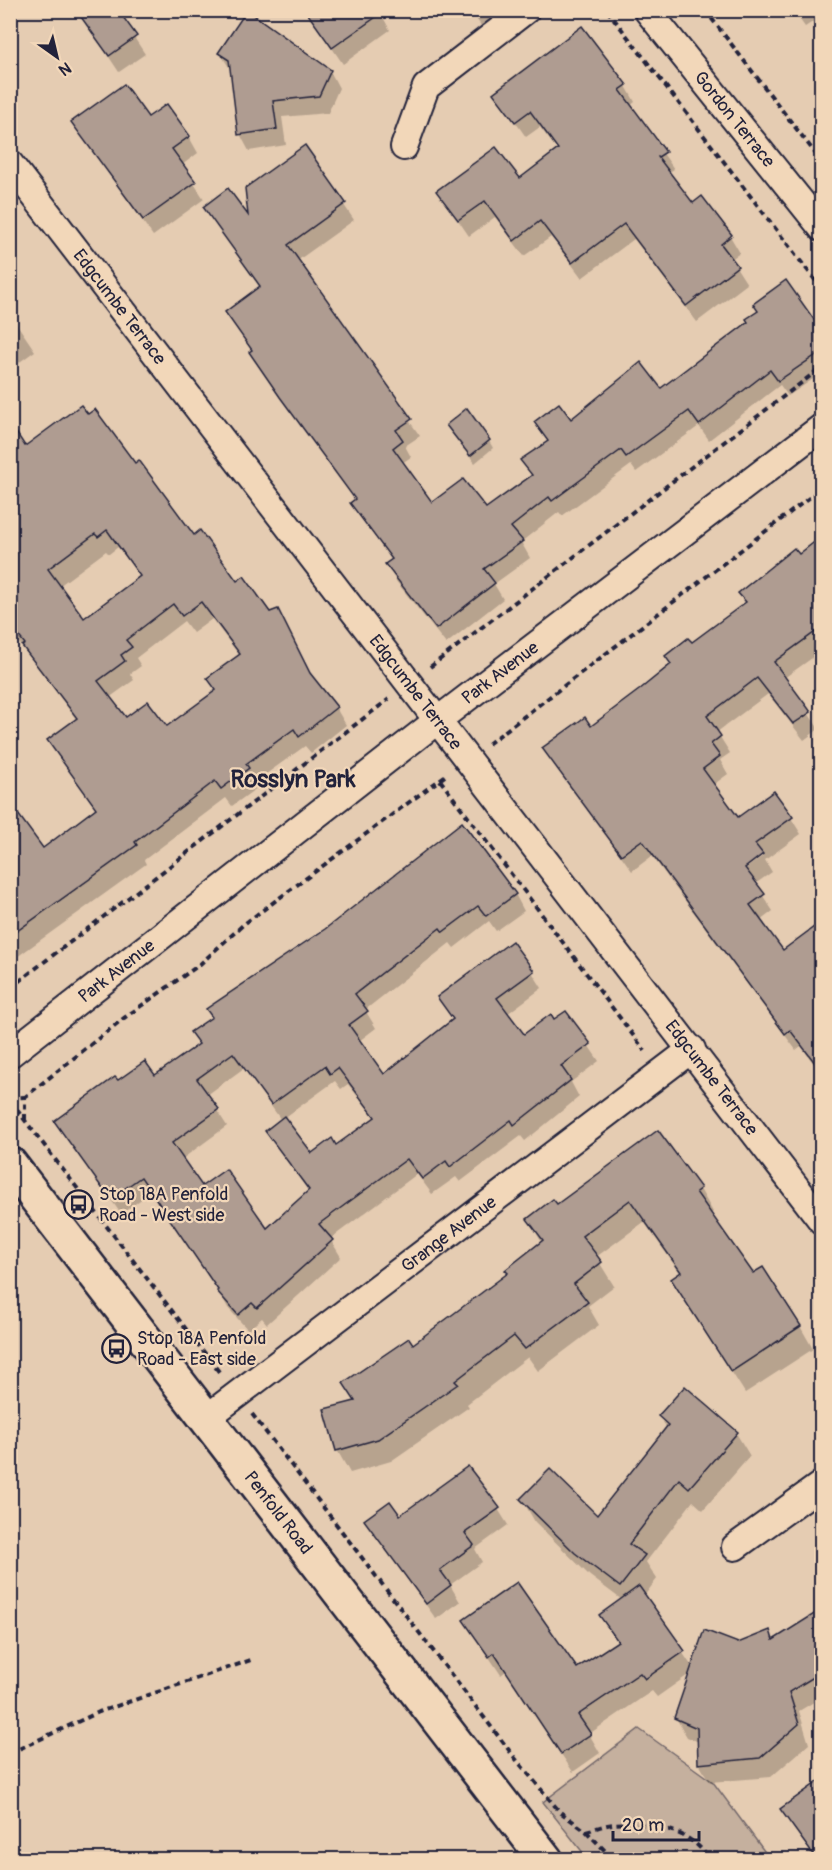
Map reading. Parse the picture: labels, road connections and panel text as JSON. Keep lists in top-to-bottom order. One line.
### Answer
{"streets":{"main road":["Penfold Road"],"street":["Gordon Terrace","Edgcumbe Terrace","Park Avenue","Grange Avenue"]},"crossings":[["Edgcumbe Terrace","Park Avenue"],["Edgcumbe Terrace","Grange Avenue"],["Grange Avenue","Penfold Road"]],"districts":["Rosslyn Park"],"places":{"bus stop":["Stop 18A Penfold Road - West side","Stop 18A Penfold Road - East side"]},"scale_bar":"20 m","north":"bottom right"}
